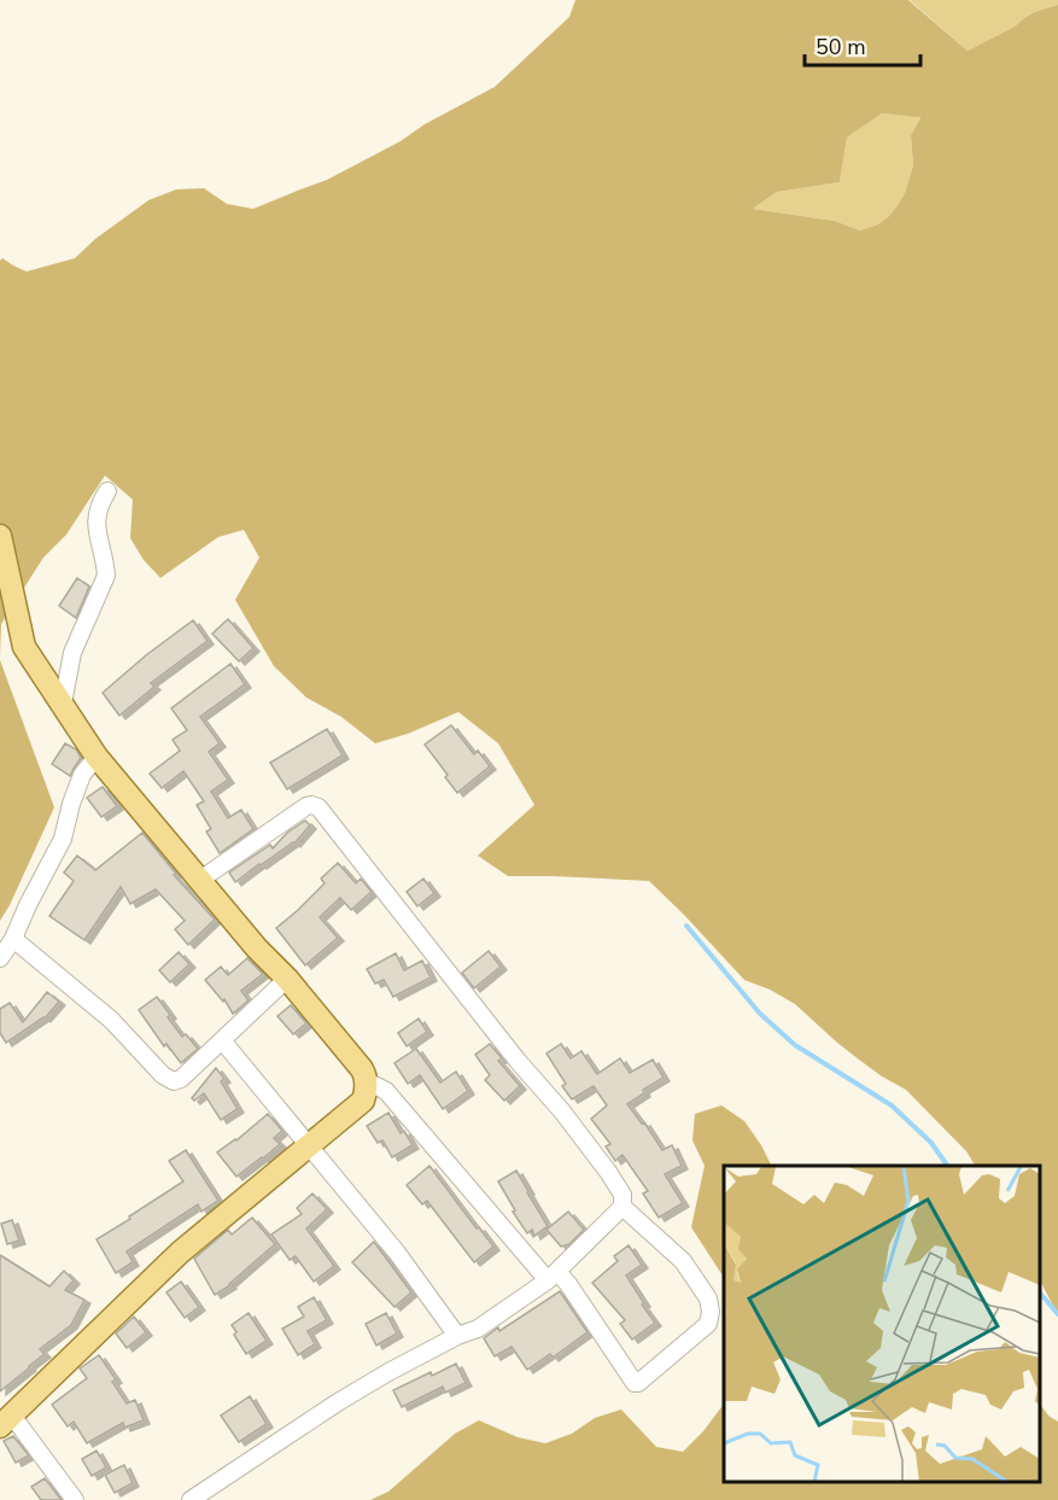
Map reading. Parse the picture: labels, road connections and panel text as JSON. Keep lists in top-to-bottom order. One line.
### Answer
{"scale_bar":"50 m"}
